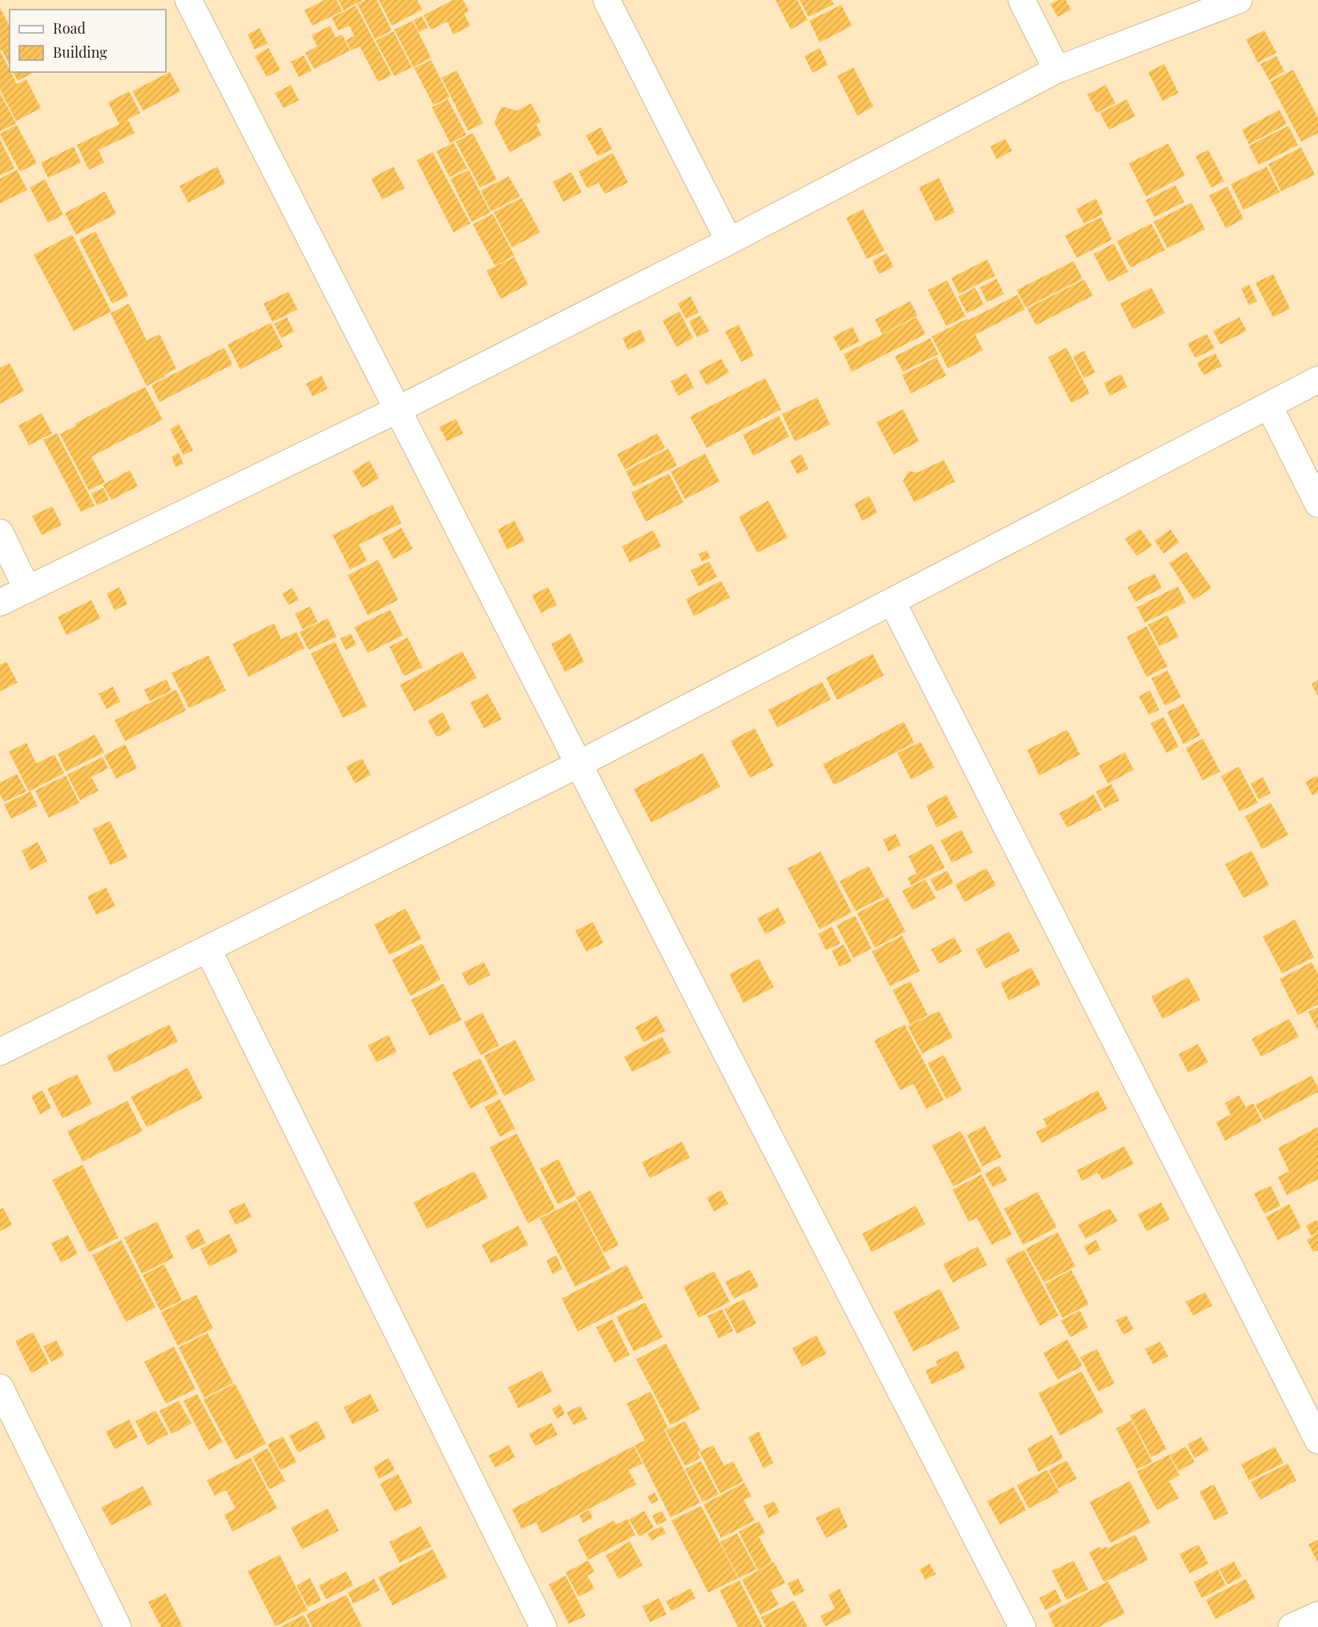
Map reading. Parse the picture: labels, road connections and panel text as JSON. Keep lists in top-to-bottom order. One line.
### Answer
{"legend":["Road","Building"]}
